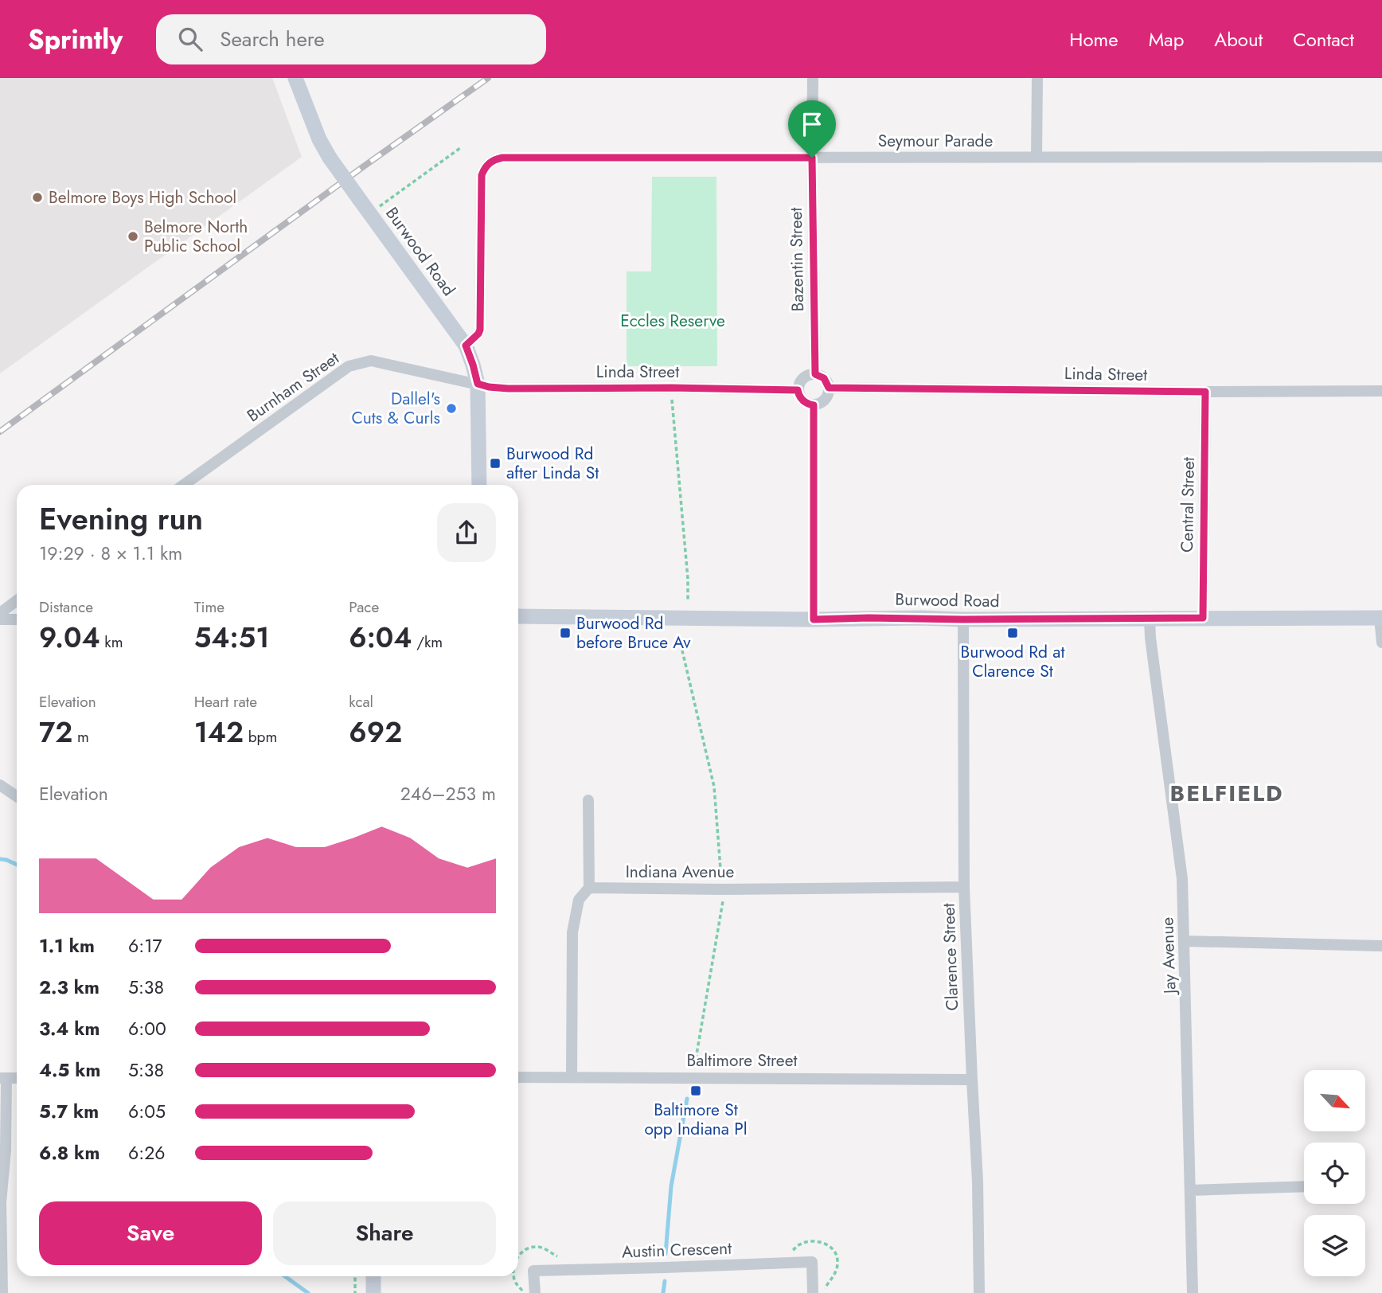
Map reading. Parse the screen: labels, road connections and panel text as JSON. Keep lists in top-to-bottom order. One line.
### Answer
{"streets":{"main road":["Burwood Road"],"street":["Seymour Parade","Bazentin Street","Linda Street","Burnham Street","Central Street","Indiana Avenue","Jay Avenue","Clarence Street","Baltimore Street","Austin Crescent"]},"crossings":[["Seymour Parade","Burwood Road"],["Seymour Parade","Bazentin Street"],["Burwood Road","Linda Street"],["Burwood Road","Burnham Street"],["Burwood Road","Central Street"],["Burwood Road","Jay Avenue"],["Burwood Road","Clarence Street"],["Bazentin Street","Linda Street"],["Linda Street","Burnham Street"],["Linda Street","Central Street"],["Indiana Avenue","Clarence Street"],["Clarence Street","Baltimore Street"]],"districts":["BELFIELD"],"parks":["Eccles Reserve"],"places":{"other":["Belmore Boys High School","Belmore North Public School","Dallel's Cuts & Curls"],"transit":["Burwood Rd after Linda St","Burwood Rd before Bruce Av","Burwood Rd at Clarence St","Baltimore St opp Indiana Pl"]},"north":"bottom right","page":{"header":"Sprintly","search":"Search here","nav":["Home","Map","About","Contact"],"heading":["Evening run","19:29 · 8 × 1.1 km"],"stats":[["Distance","9.04 km"],["Time","54:51"],["Pace","6:04 /km"],["Elevation","72 m"],["Heart rate","142 bpm"],["kcal","692"]],"chart":["Elevation","246–253 m"],"list":[{"name":"1.1 km","note":"6:17"},{"name":"2.3 km","note":"5:38"},{"name":"3.4 km","note":"6:00"},{"name":"4.5 km","note":"5:38"},{"name":"5.7 km","note":"6:05"},{"name":"6.8 km","note":"6:26"}],"buttons":["Save","Share"]}}
